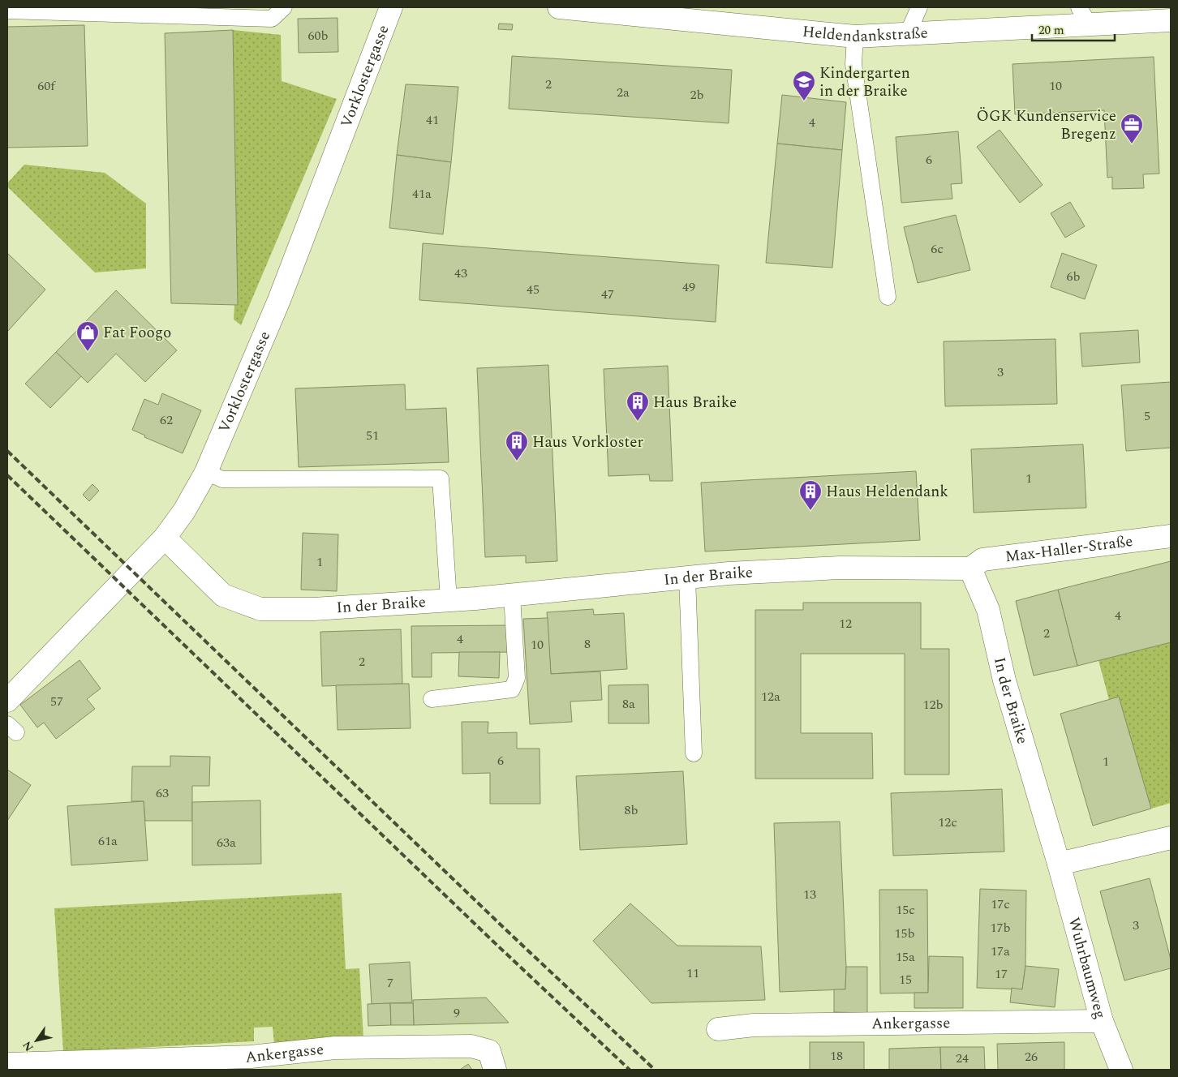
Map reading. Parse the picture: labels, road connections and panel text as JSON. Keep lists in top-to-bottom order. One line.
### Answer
{"streets":{"street":["Heldendankstraße","Vorklostergasse","Max-Haller-Straße","In der Braike","Wuhrbaumweg","Ankergasse"]},"crossings":[["Vorklostergasse","In der Braike"],["Max-Haller-Straße","In der Braike"],["In der Braike","Wuhrbaumweg"],["Wuhrbaumweg","Ankergasse"]],"places":{"school or university":["Kindergarten in der Braike"],"office":["ÖGK Kundenservice Bregenz"],"shop":["Fat Foogo"],"building":["Haus Braike","Haus Vorkloster","Haus Heldendank"]},"house_numbers":["60b","2","60f","10","2a","2b","41","4","6","41a","6c","43","6b","49","45","47","3","5","62","51","1","1","4","12","2","4","8","10","2","12a","57","8a","12b","6","1","63","8b","12c","61a","63a","13","17c","15c","3","17b","15b","17a","15a","11","17","15","7","9","18","26","24"],"scale_bar":"20 m","north":"bottom left"}
